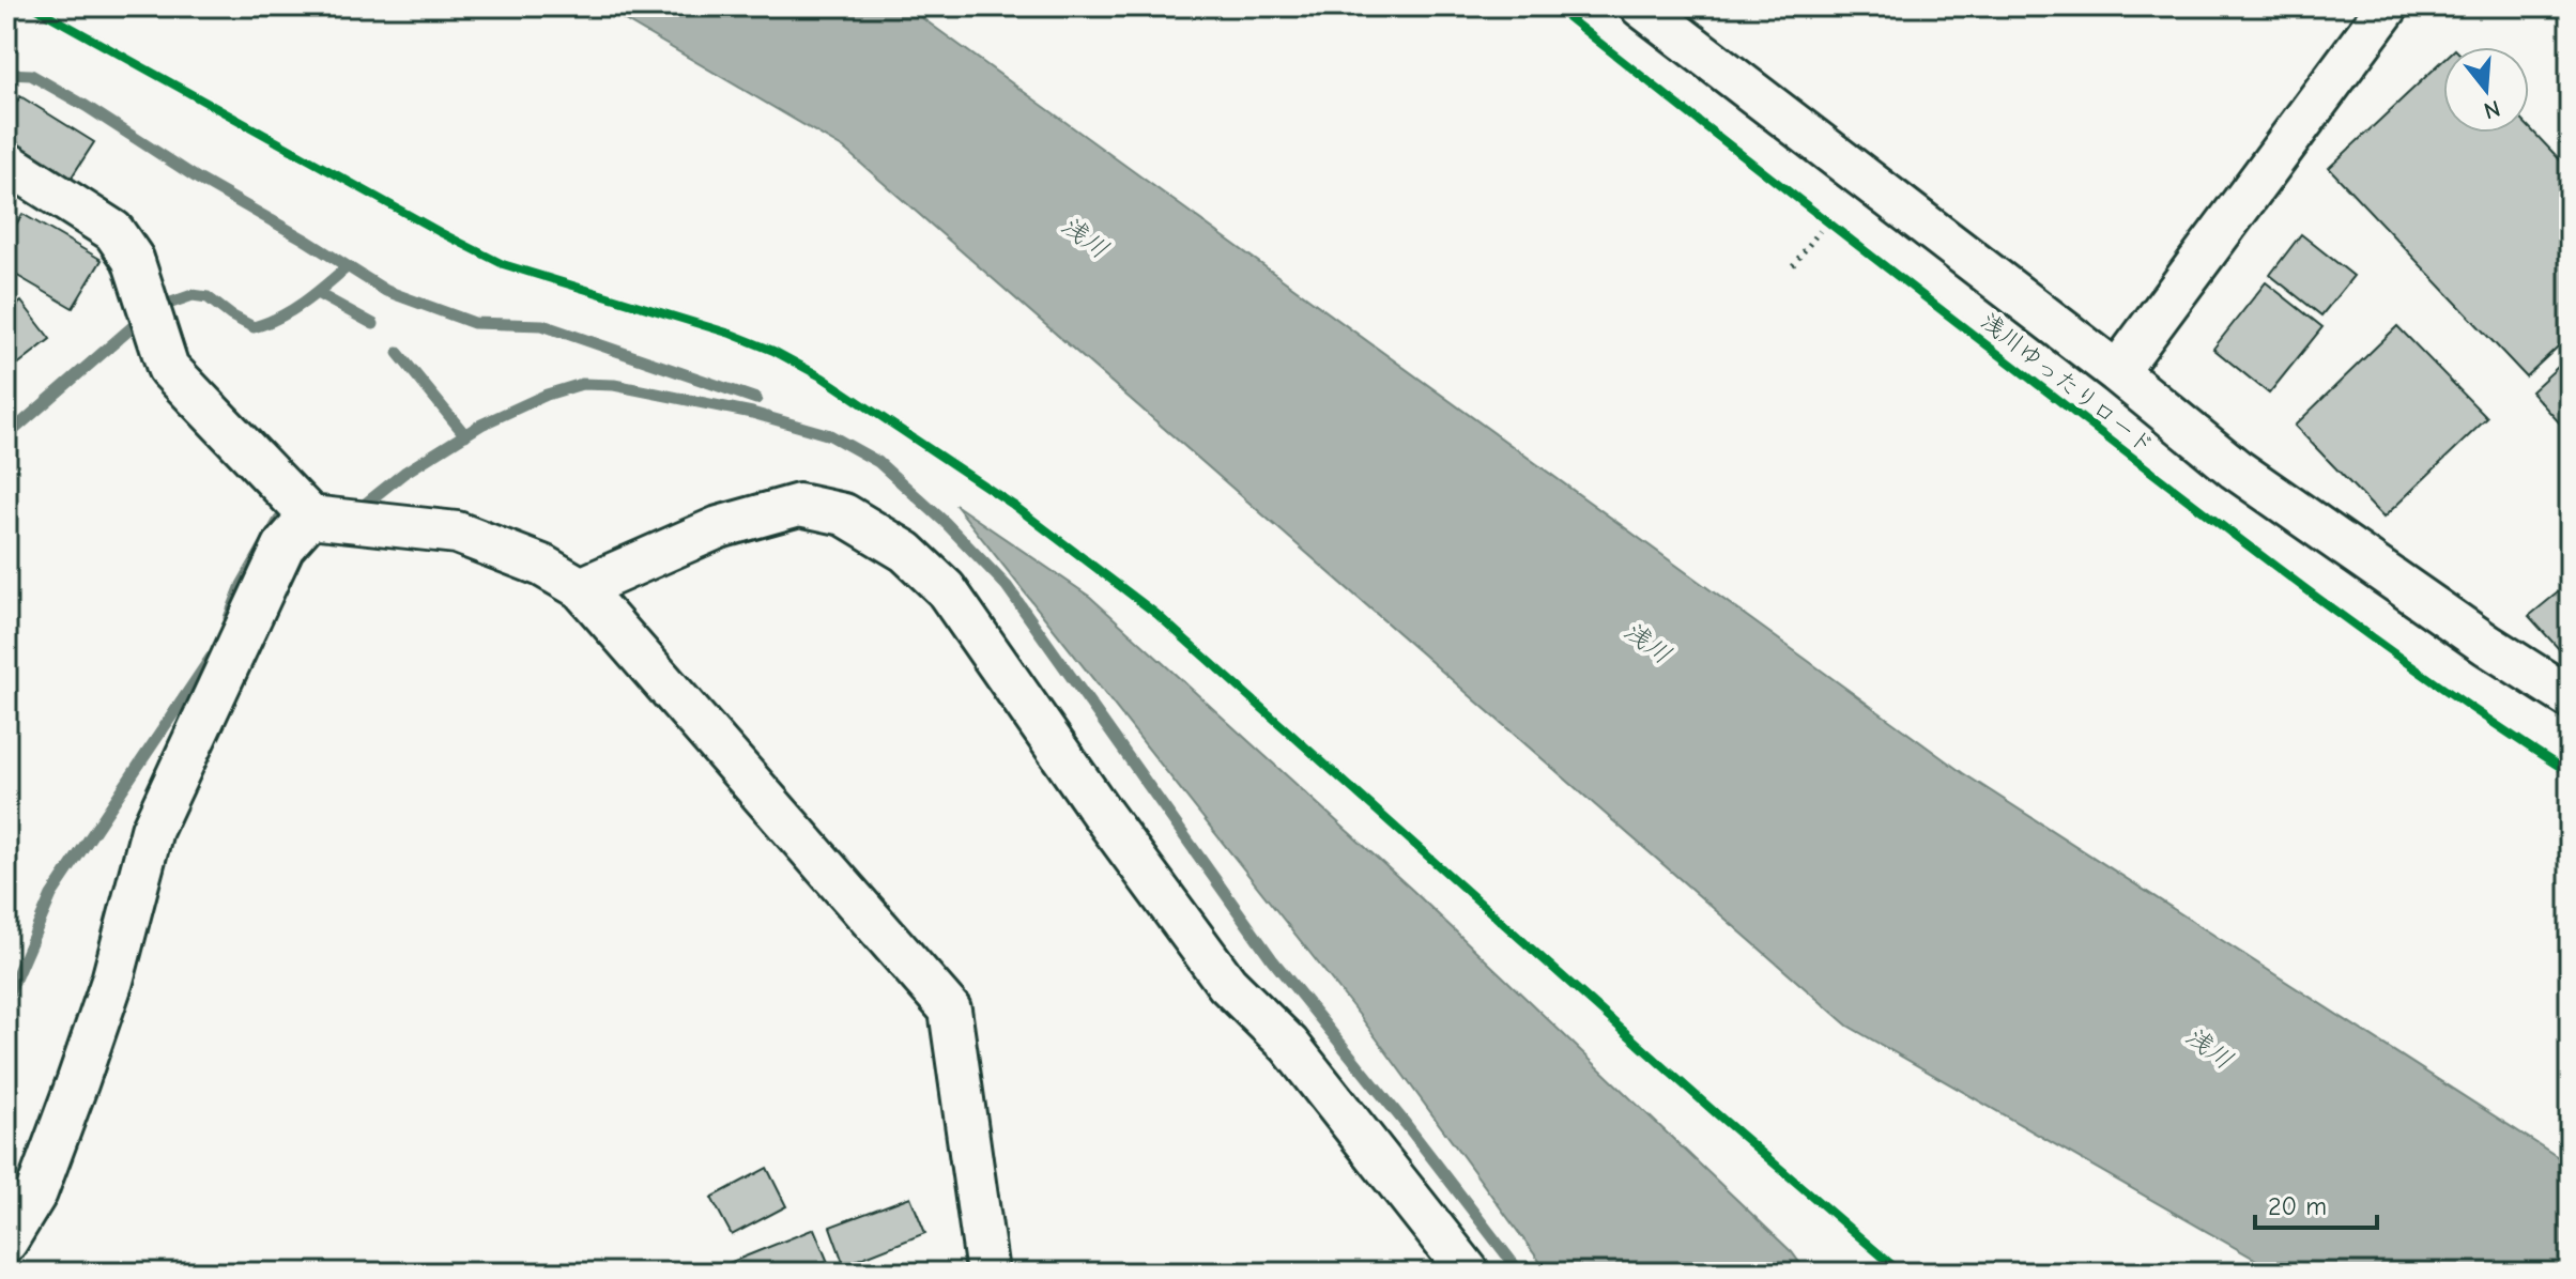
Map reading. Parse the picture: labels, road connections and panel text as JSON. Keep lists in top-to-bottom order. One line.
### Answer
{"streets":{"cycle path":["浅川ゆったりロード"]},"water":["浅川"],"scale_bar":"20 m","north":"bottom"}
